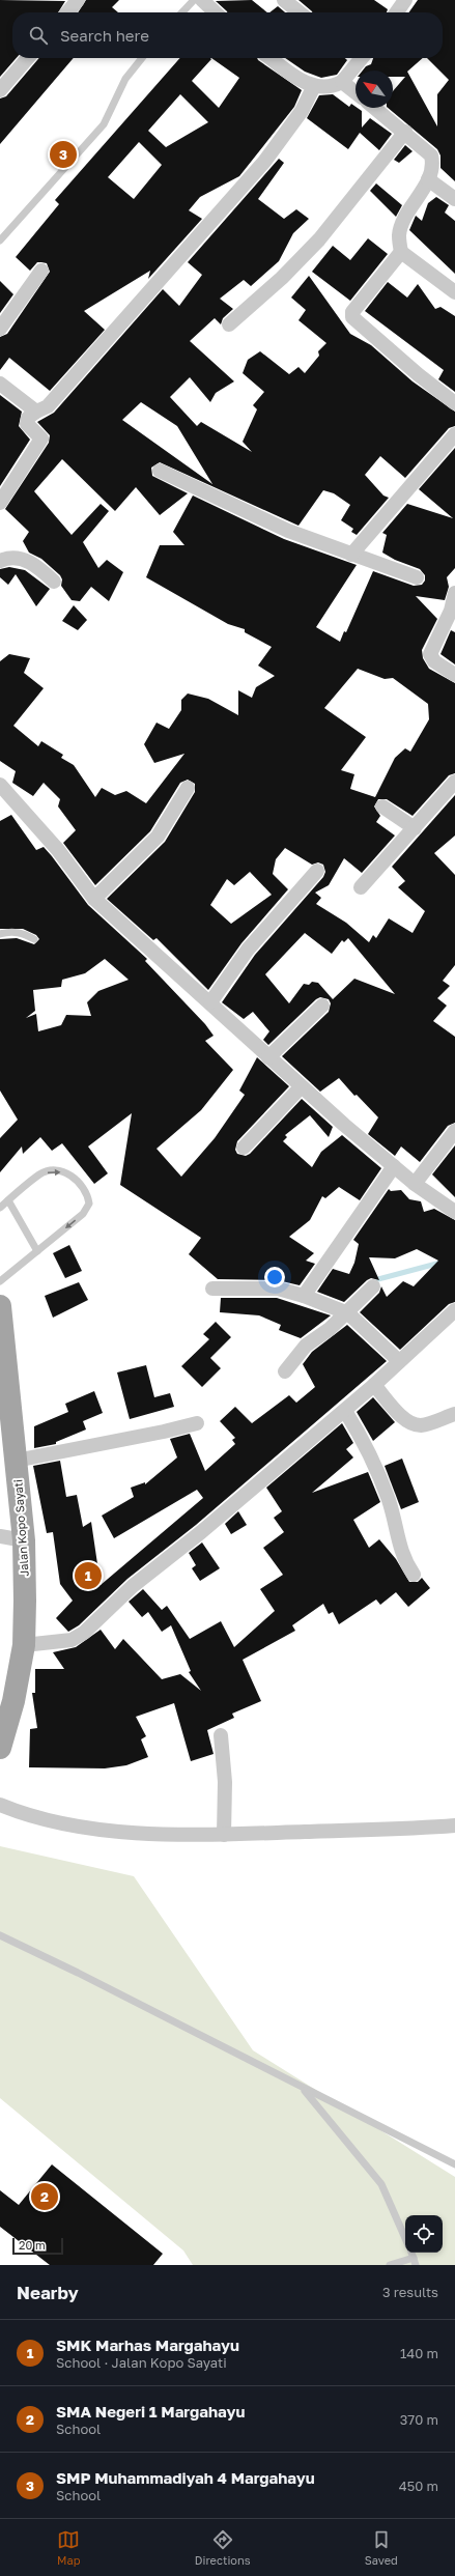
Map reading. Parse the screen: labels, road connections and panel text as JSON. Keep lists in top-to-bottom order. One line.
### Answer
{"streets":{"main road":["Jalan Kopo Sayati"]},"scale_bar":"20 m","north":"top left","page":{"search":"Search here","pins":["3","1","2"],"scale":"20 m","heading":["Nearby","3 results"],"list":[{"mark":"1","name":"SMK Marhas Margahayu","note":"School · Jalan Kopo Sayati","value":"140 m"},{"mark":"2","name":"SMA Negeri 1 Margahayu","note":"School","value":"370 m"},{"mark":"3","name":"SMP Muhammadiyah 4 Margahayu","note":"School","value":"450 m"}],"nav":["Map","Directions","Saved"]}}
